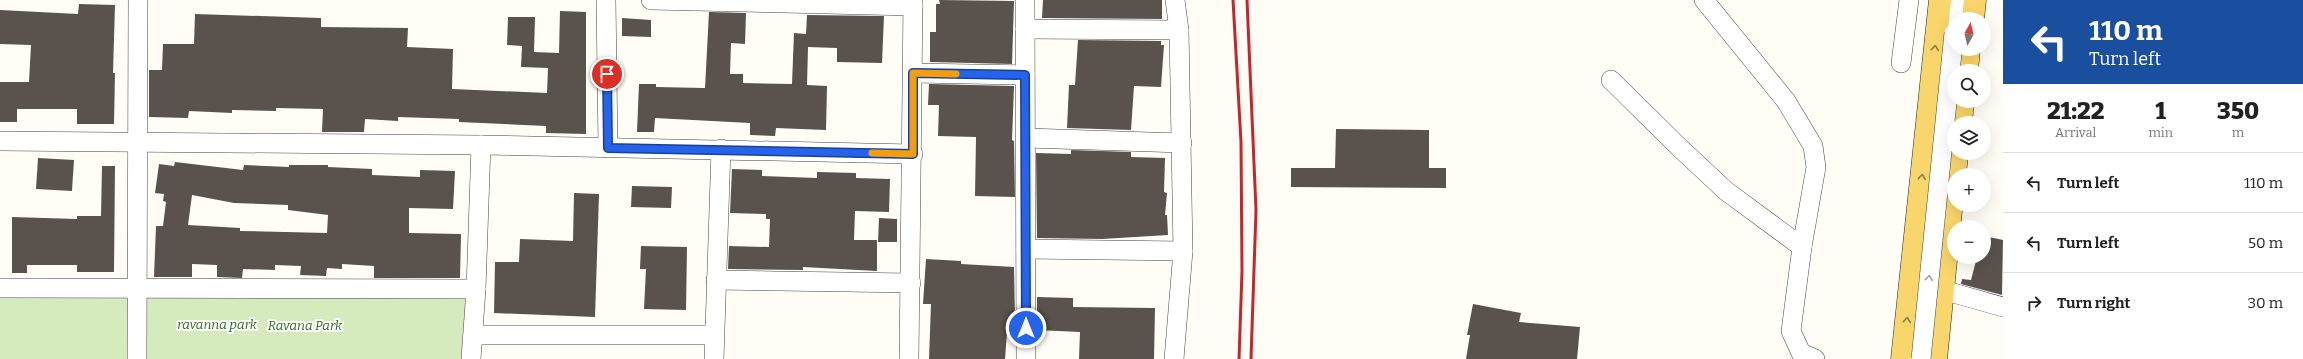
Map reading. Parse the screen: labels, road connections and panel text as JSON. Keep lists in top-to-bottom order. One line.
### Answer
{"parks":["ravanna park","Ravana Park"],"north":"top","page":{"turn":["110 m","Turn left"],"map_buttons":["+","−"],"eta":["21:22","Arrival","1","min","350","m"],"list":[{"name":"Turn left","value":"110 m"},{"name":"Turn left","value":"50 m"},{"name":"Turn right","value":"30 m"}]}}
